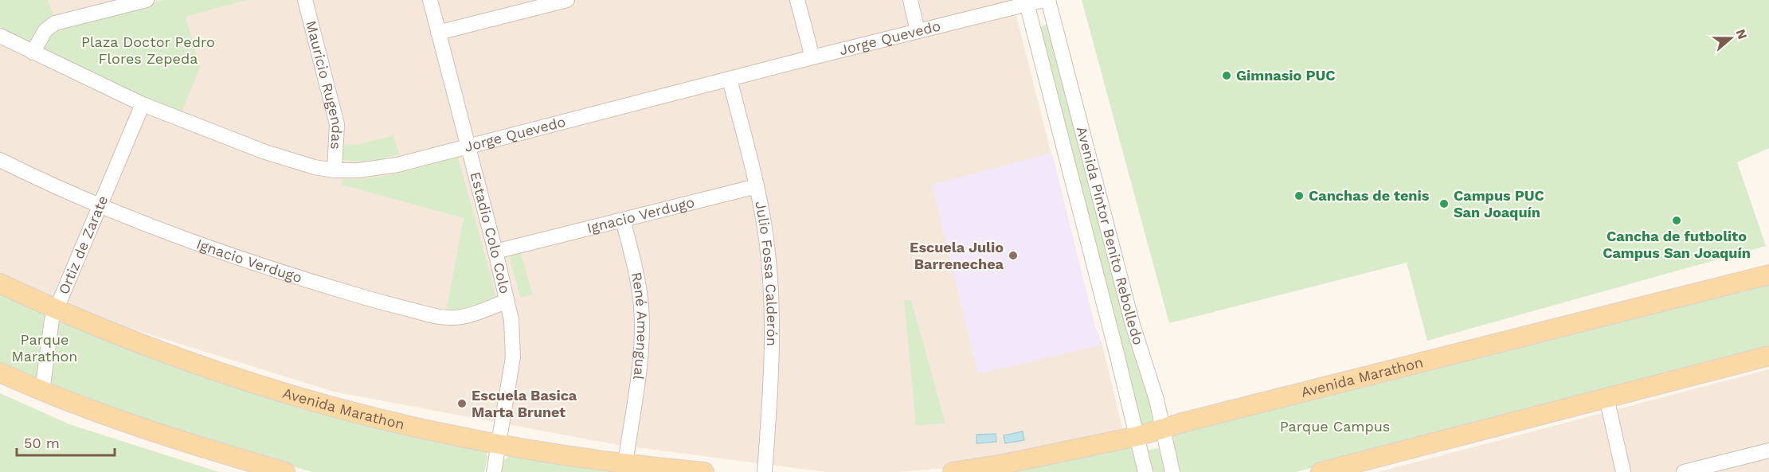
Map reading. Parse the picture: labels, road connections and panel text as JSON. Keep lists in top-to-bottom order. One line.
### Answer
{"streets":{"main road":["Avenida Marathon"],"street":["Jorge Quevedo","Mauricio Rugendas","Ignacio Verdugo","Estadio Colo Colo","Avenida Pintor Benito Rebolledo","Ortiz de Zarate","Julio Fossa Calderón","René Amengual"]},"crossings":[["Jorge Quevedo","Mauricio Rugendas"],["Jorge Quevedo","Estadio Colo Colo"],["Jorge Quevedo","Avenida Pintor Benito Rebolledo"],["Jorge Quevedo","Ortiz de Zarate"],["Jorge Quevedo","Julio Fossa Calderón"],["Ignacio Verdugo","Estadio Colo Colo"],["Ignacio Verdugo","Ortiz de Zarate"],["Ignacio Verdugo","Julio Fossa Calderón"],["Ignacio Verdugo","René Amengual"],["Estadio Colo Colo","Avenida Marathon"],["Avenida Pintor Benito Rebolledo","Avenida Marathon"],["Ortiz de Zarate","Avenida Marathon"],["René Amengual","Avenida Marathon"]],"parks":["Plaza Doctor Pedro Flores Zepeda","Parque Marathon","Parque Campus"],"places":["Gimnasio PUC","Canchas de tenis","Campus PUC San Joaquín","Cancha de futbolito Campus San Joaquín","Escuela Julio Barrenechea","Escuela Basica Marta Brunet"],"scale_bar":"50 m","north":"right"}
